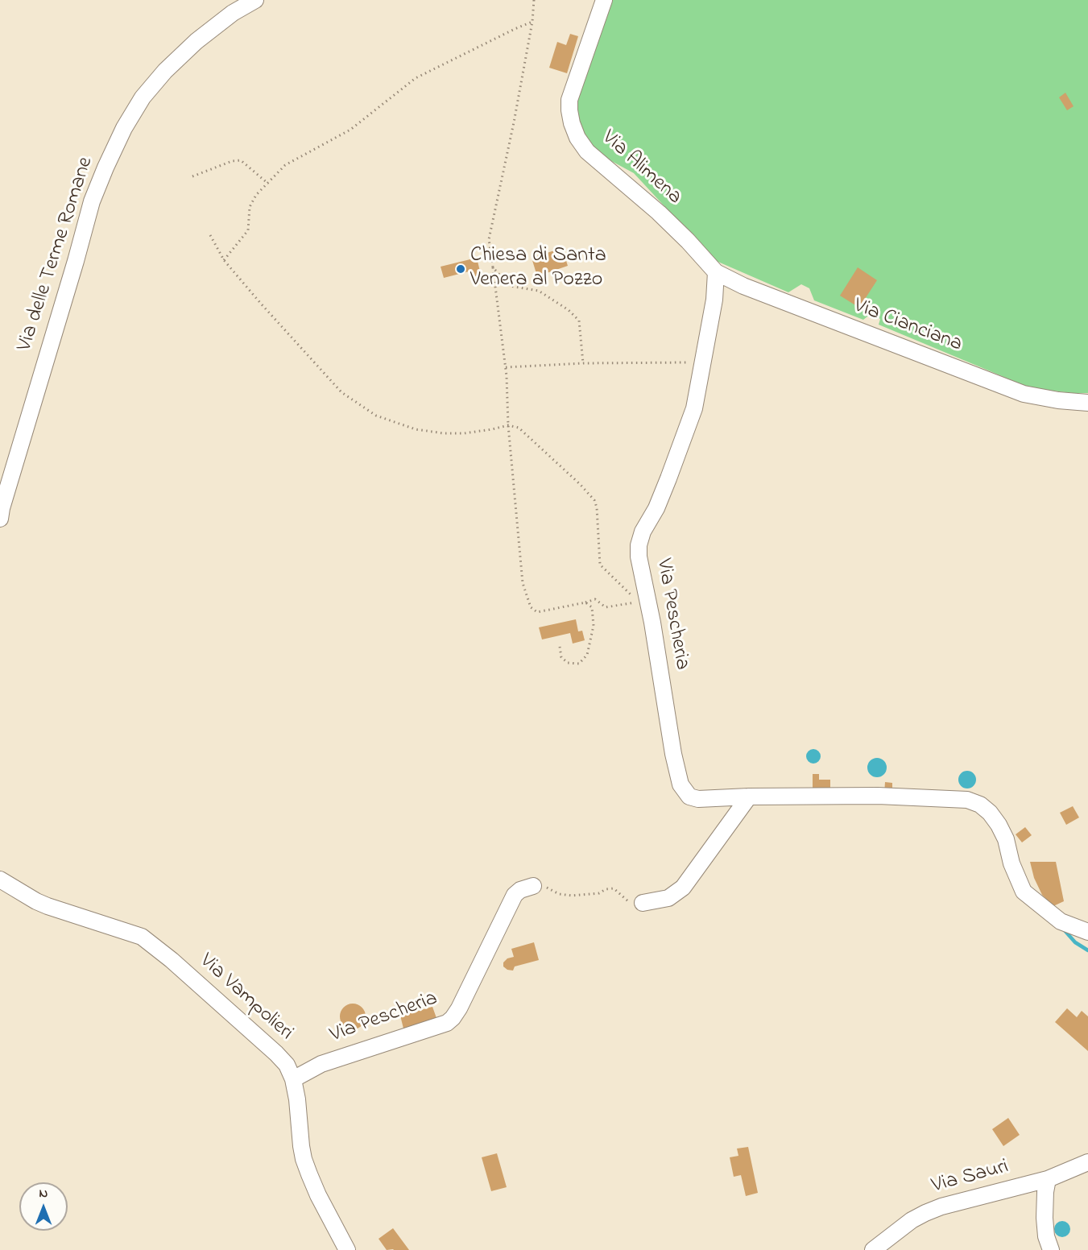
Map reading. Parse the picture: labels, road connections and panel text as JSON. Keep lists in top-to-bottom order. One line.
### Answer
{"streets":{"street":["Via Alimena","Via delle Terme Romane","Via Cianciana","Via Pescheria","Via Vampolieri","Via Sauri"]},"crossings":[["Via Alimena","Via Cianciana"],["Via Alimena","Via Pescheria"],["Via Cianciana","Via Pescheria"],["Via Pescheria","Via Vampolieri"]],"places":["Chiesa di Santa Venera al Pozzo"],"north":"top"}
